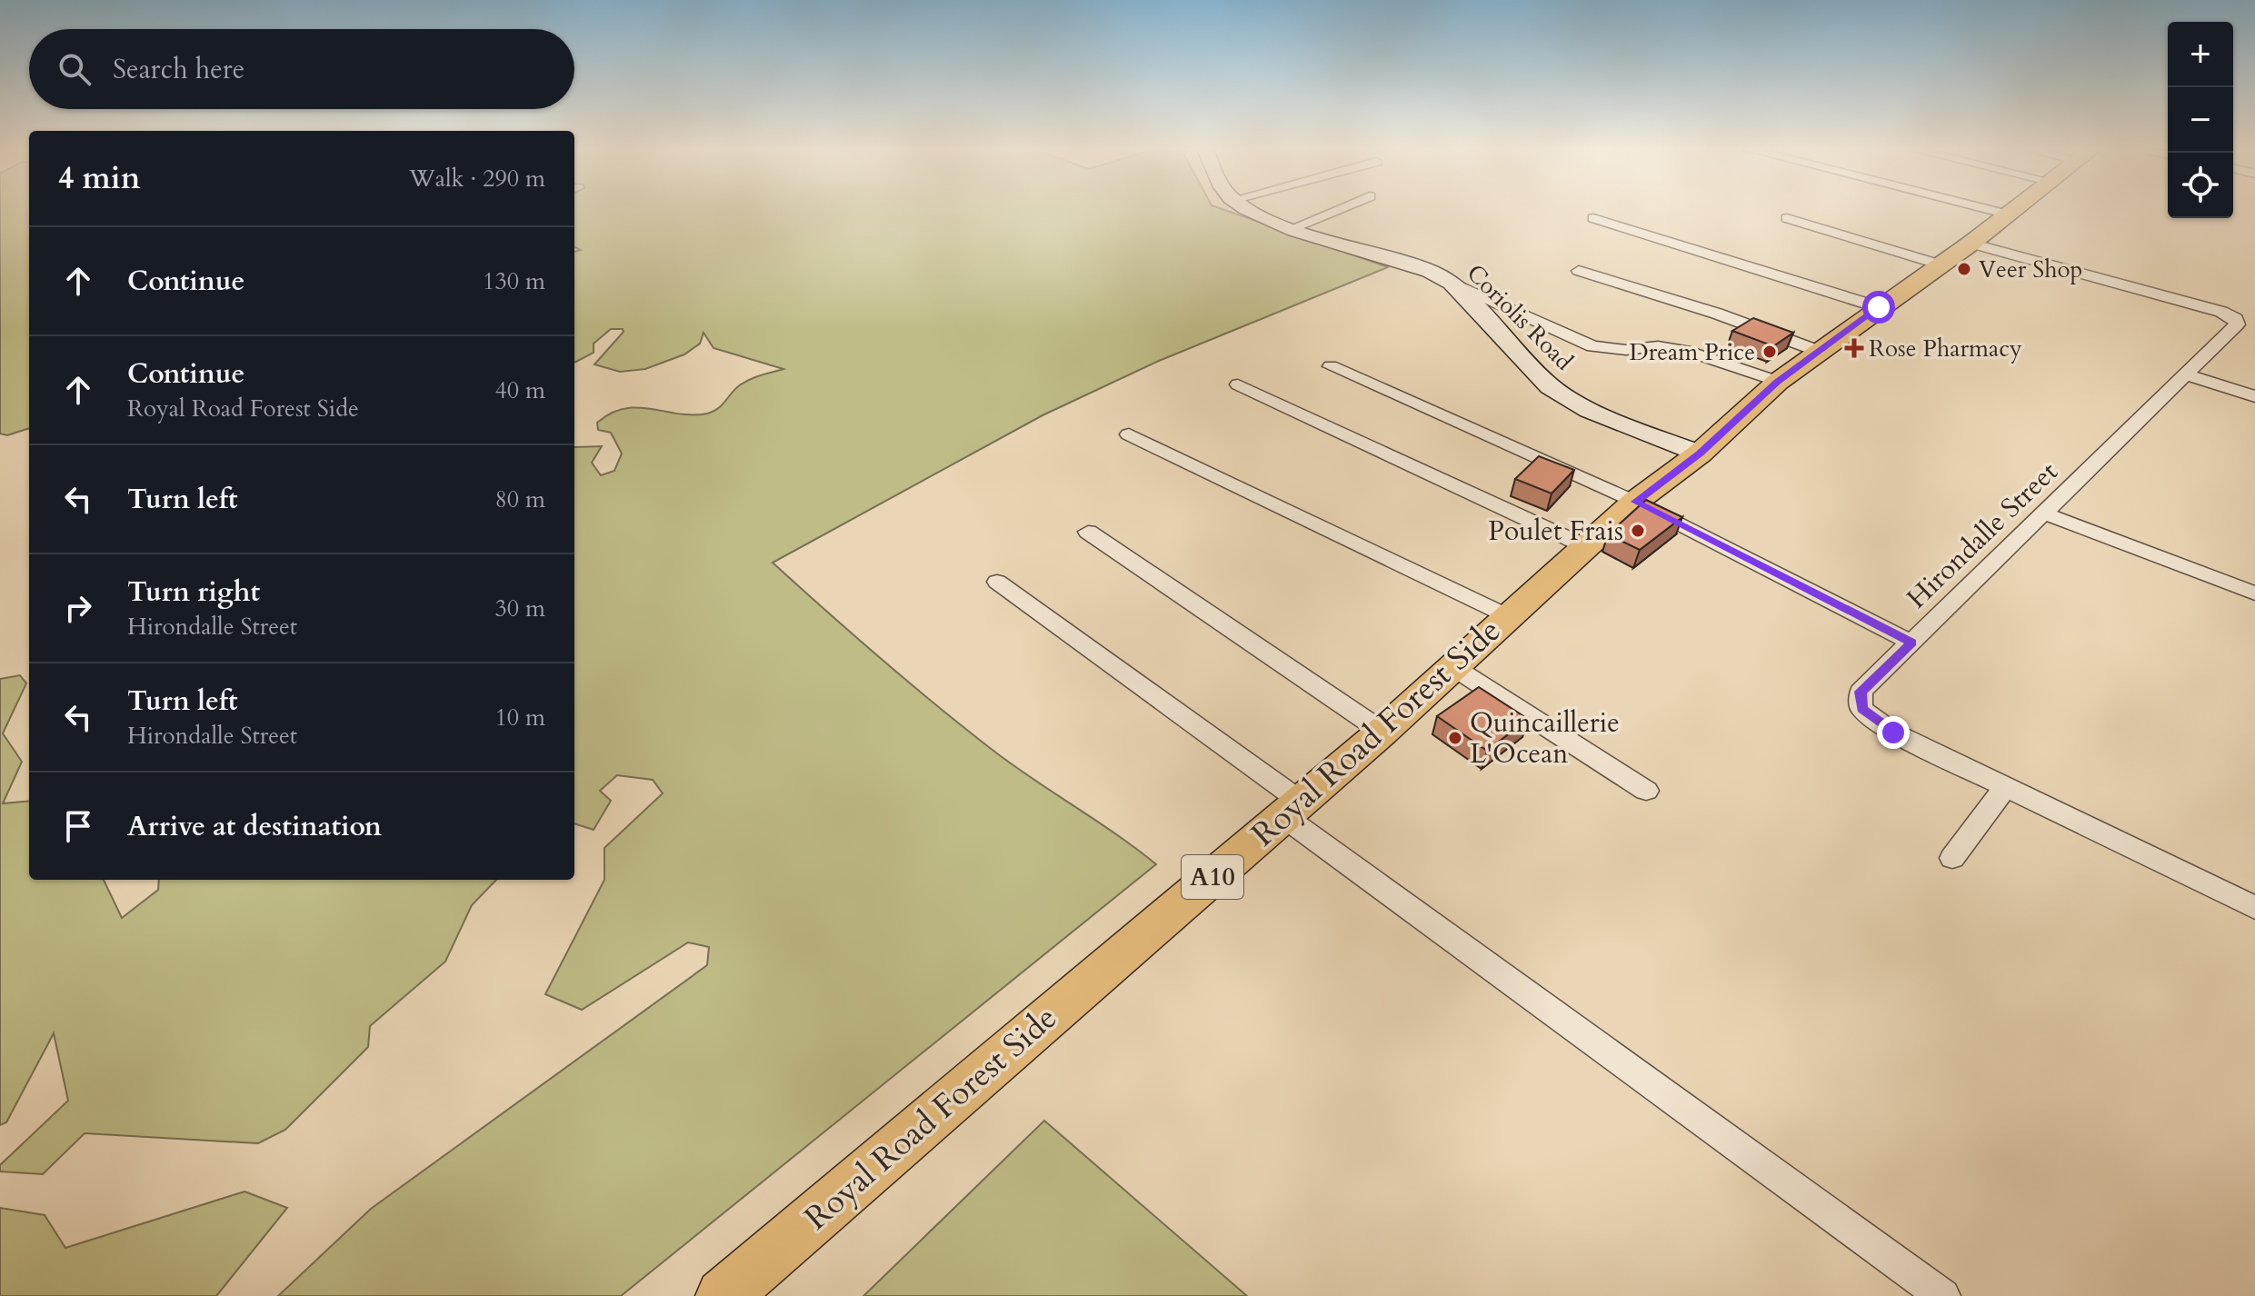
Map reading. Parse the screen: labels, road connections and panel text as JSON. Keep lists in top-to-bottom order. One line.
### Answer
{"streets":{"main road":["Coriolis Road","Royal Road Forest Side","A10"],"street":["Hirondalle Street"]},"crossings":[["Coriolis Road","Royal Road Forest Side"],["Coriolis Road","A10"],["Hirondalle Street","A10"],["Royal Road Forest Side","A10"]],"places":{"other":["Veer Shop","Dream Price","Poulet Frais","Quincaillerie L'Ocean"],"health":["Rose Pharmacy"]},"page":{"map_buttons":["+","−"],"search":"Search here","heading":["4 min","Walk · 290 m"],"list":[["Continue","130 m"],["Continue","Royal Road Forest Side","40 m"],["Turn left","80 m"],["Turn right","Hirondalle Street","30 m"],["Turn left","Hirondalle Street","10 m"],"Arrive at destination"]}}
